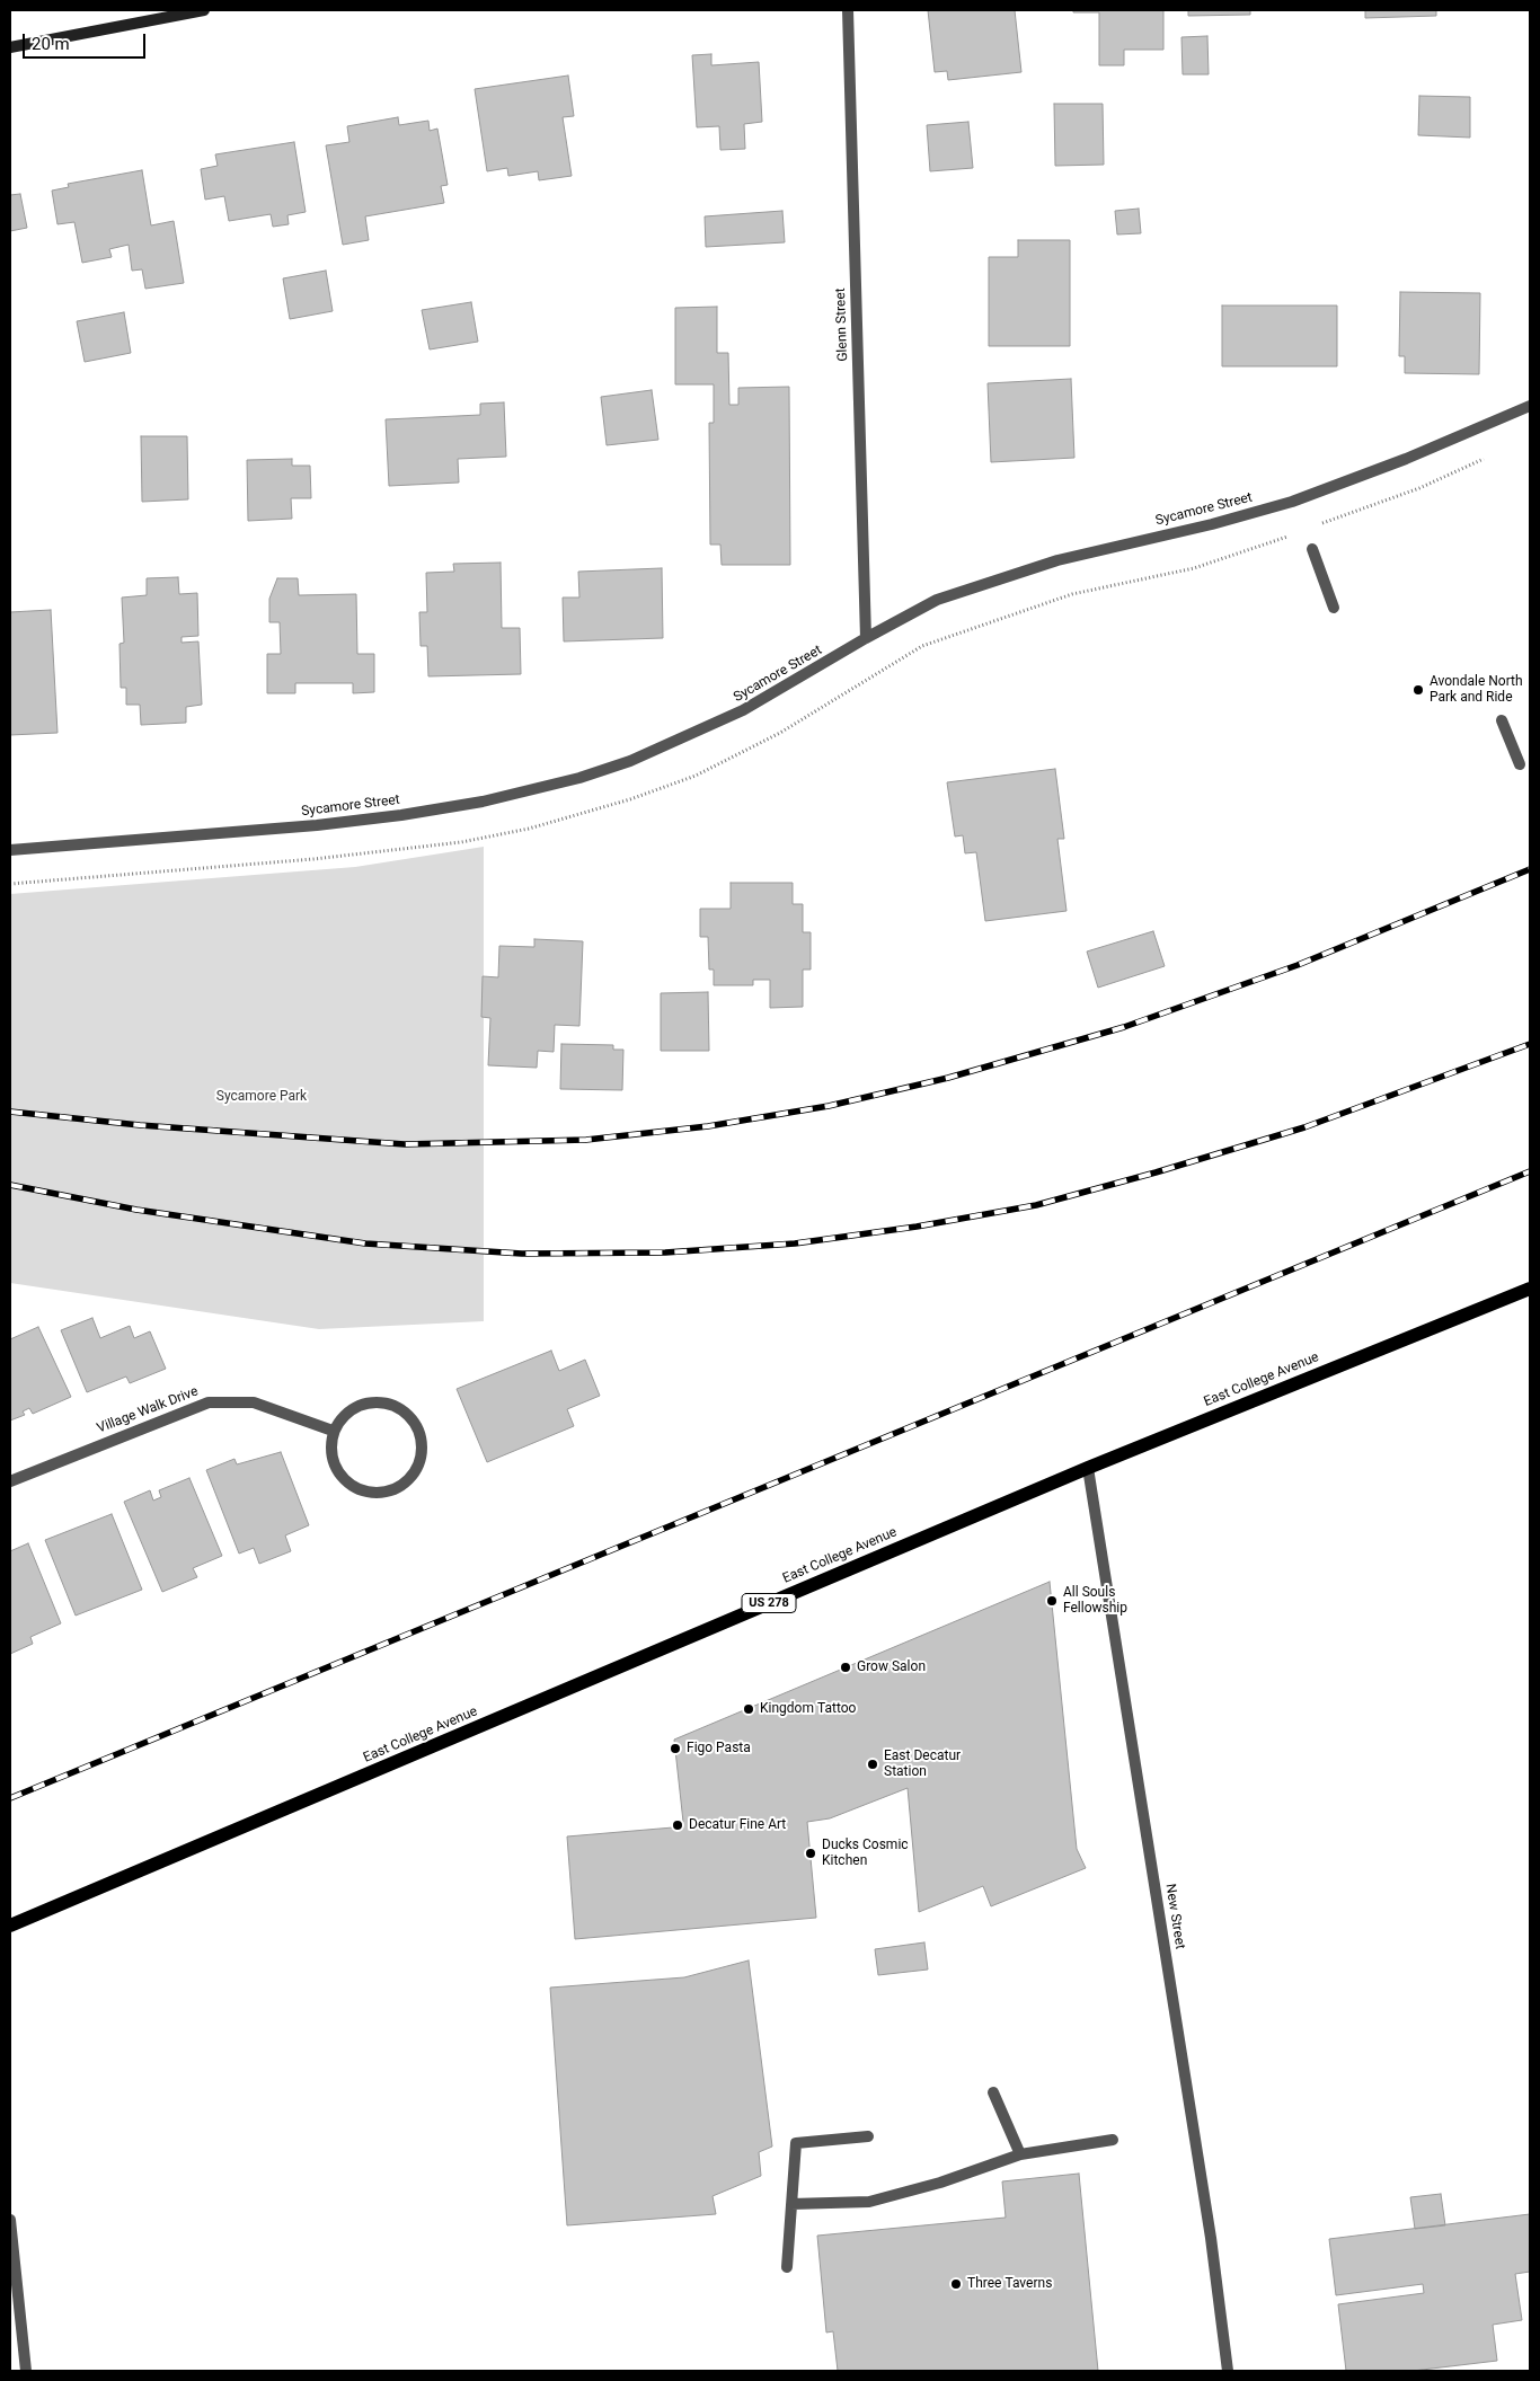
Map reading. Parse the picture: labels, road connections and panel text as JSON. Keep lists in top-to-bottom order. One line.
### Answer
{"streets":{"main road":["East College Avenue","US 278"],"street":["Glenn Street","Sycamore Street","Village Walk Drive","New Street"]},"crossings":[["Glenn Street","Sycamore Street"],["East College Avenue","New Street"]],"parks":["Sycamore Park"],"places":["Avondale North Park and Ride","All Souls Fellowship","Grow Salon","Kingdom Tattoo","Figo Pasta","East Decatur Station","Decatur Fine Art","Ducks Cosmic Kitchen","Three Taverns"],"scale_bar":"20 m"}
